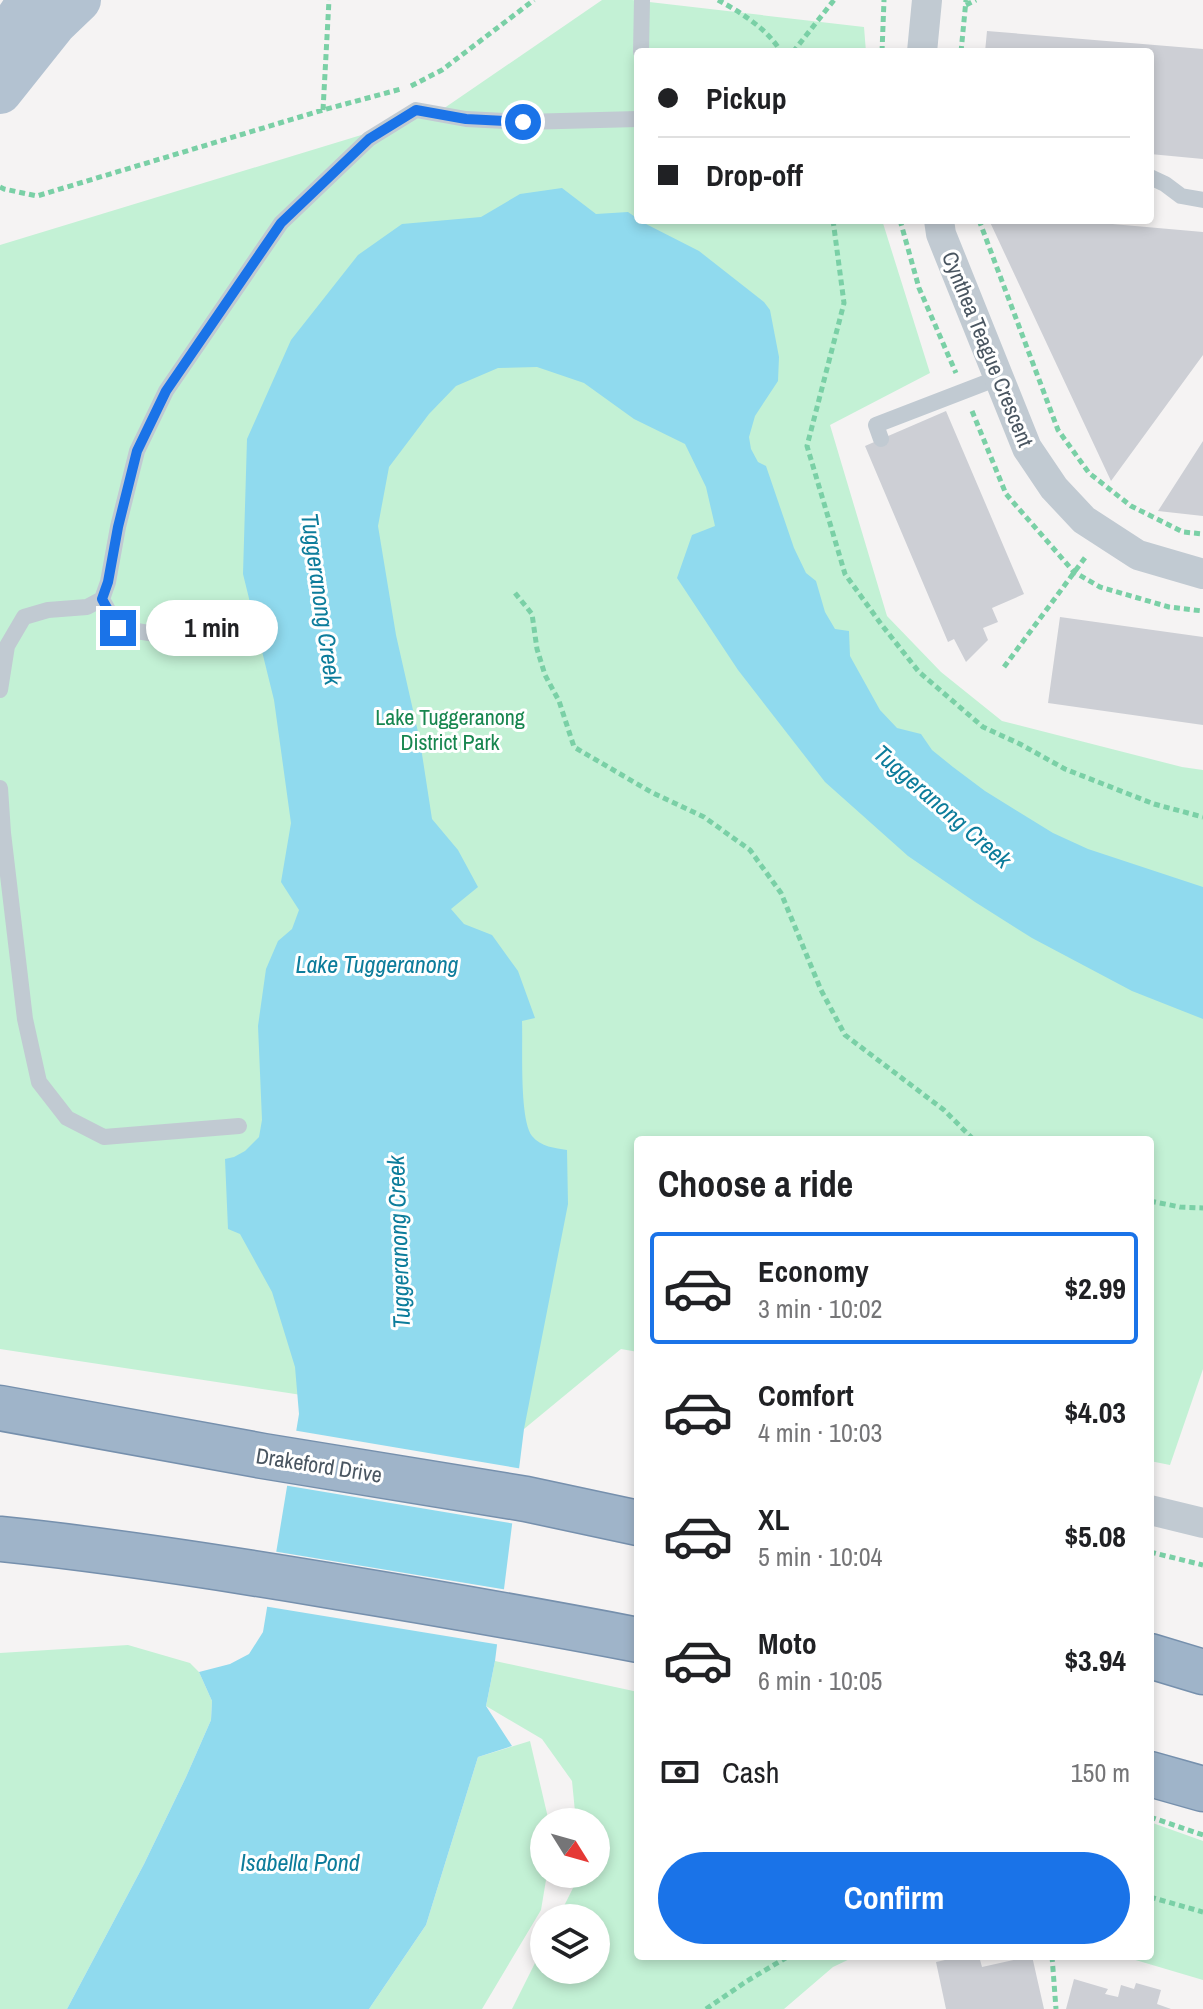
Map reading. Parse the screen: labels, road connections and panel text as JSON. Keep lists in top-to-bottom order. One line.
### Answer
{"streets":{"highway":["Drakeford Drive"],"street":["Cynthea Teague Crescent"]},"water":["Tuggeranong Creek","Lake Tuggeranong","Isabella Pond"],"parks":["Lake Tuggeranong District Park"],"north":"bottom right","page":{"banner":["Pickup","Drop-off"],"bubble":"1 min","heading":"Choose a ride","list":[{"name":"Economy","note":"3 min · 10:02","value":"$2.99"},{"name":"Comfort","note":"4 min · 10:03","value":"$4.03"},{"name":"XL","note":"5 min · 10:04","value":"$5.08"},{"name":"Moto","note":"6 min · 10:05","value":"$3.94"}],"pay":["Cash","150 m"],"buttons":"Confirm"}}
